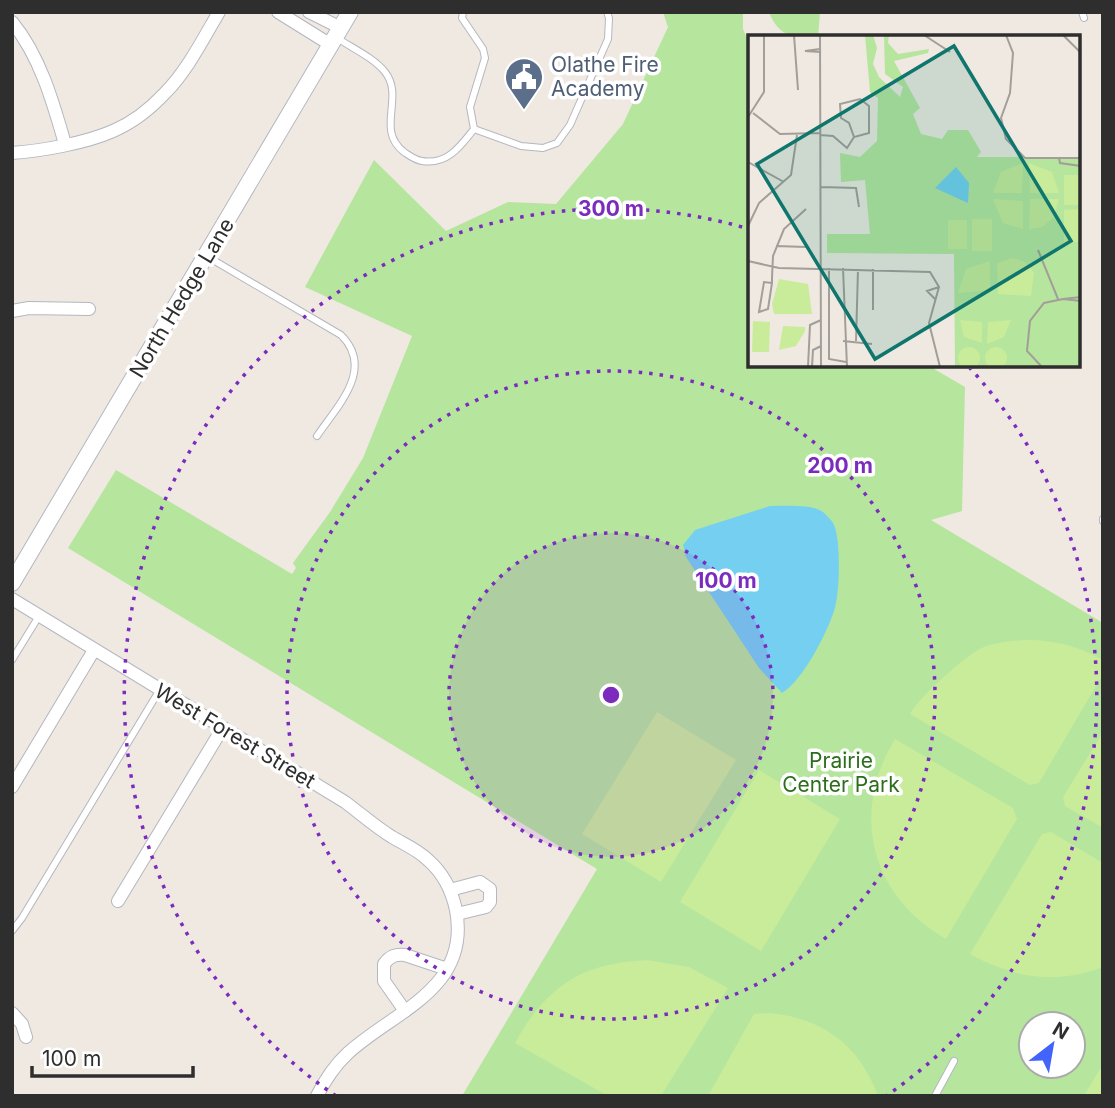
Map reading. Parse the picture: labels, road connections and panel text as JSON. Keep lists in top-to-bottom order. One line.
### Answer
{"streets":{"street":["North Hedge Lane","West Forest Street"]},"parks":["Prairie Center Park"],"places":{"public building":["Olathe Fire Academy"]},"scale_bar":"100 m","north":"top right","rings":["300 m","200 m","100 m"]}
